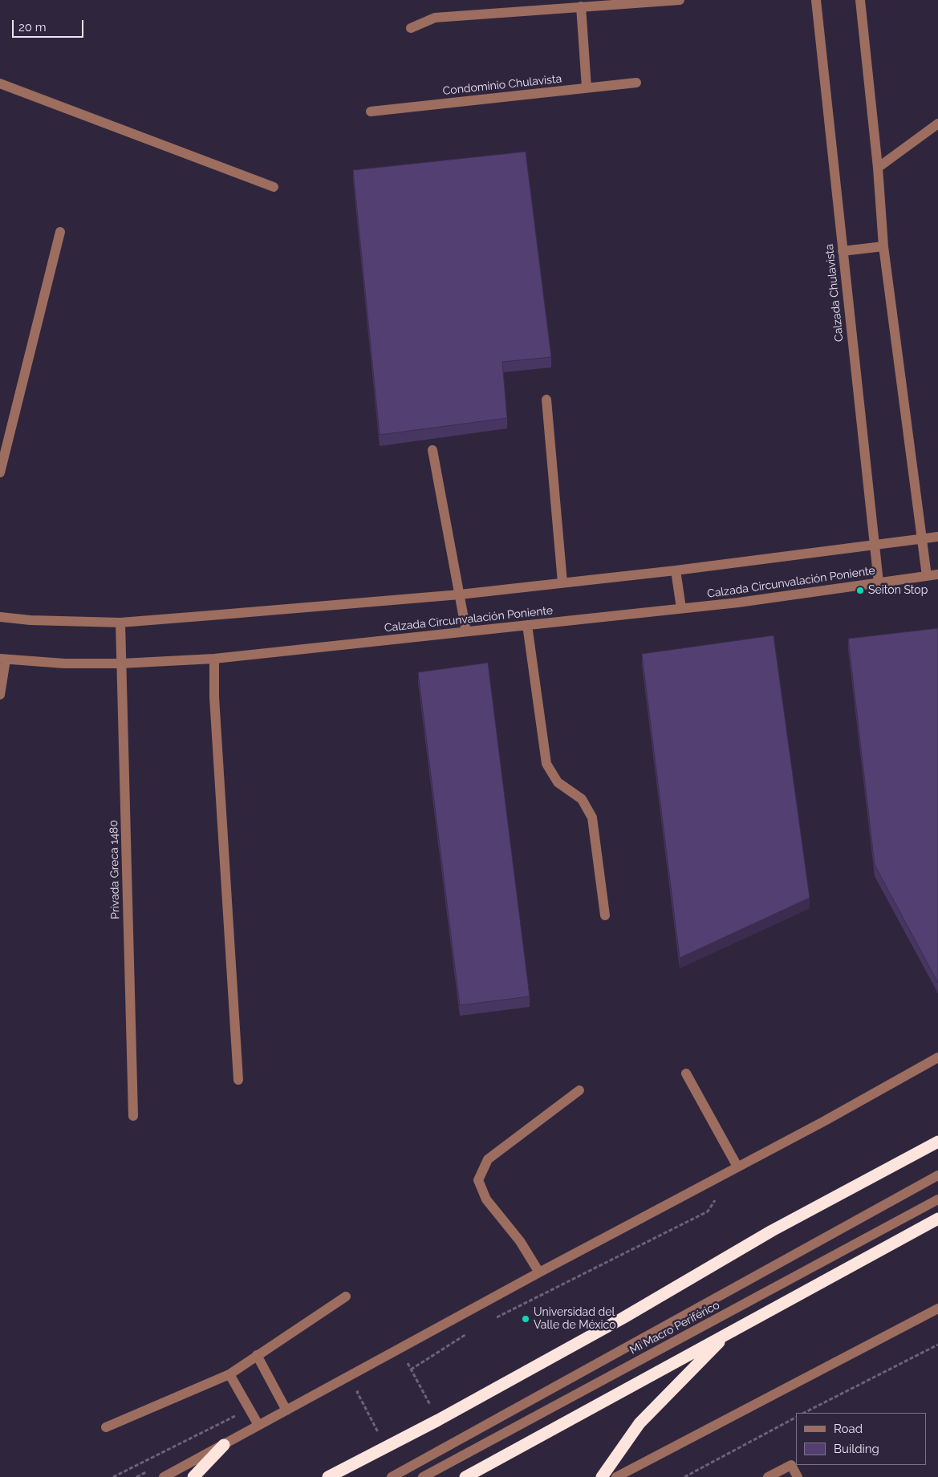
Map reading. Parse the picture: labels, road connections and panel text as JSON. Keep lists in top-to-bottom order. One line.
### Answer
{"streets":{"street":["Condominio Chulavista","Calzada Chulavista","Calzada Circunvalación Poniente","Privada Greca 1480","Mi Macro Periférico"]},"crossings":[["Calzada Chulavista","Calzada Circunvalación Poniente"],["Calzada Circunvalación Poniente","Privada Greca 1480"]],"places":["Seiton Stop","Universidad del Valle de México"],"legend":["Road","Building"],"scale_bar":"20 m"}
